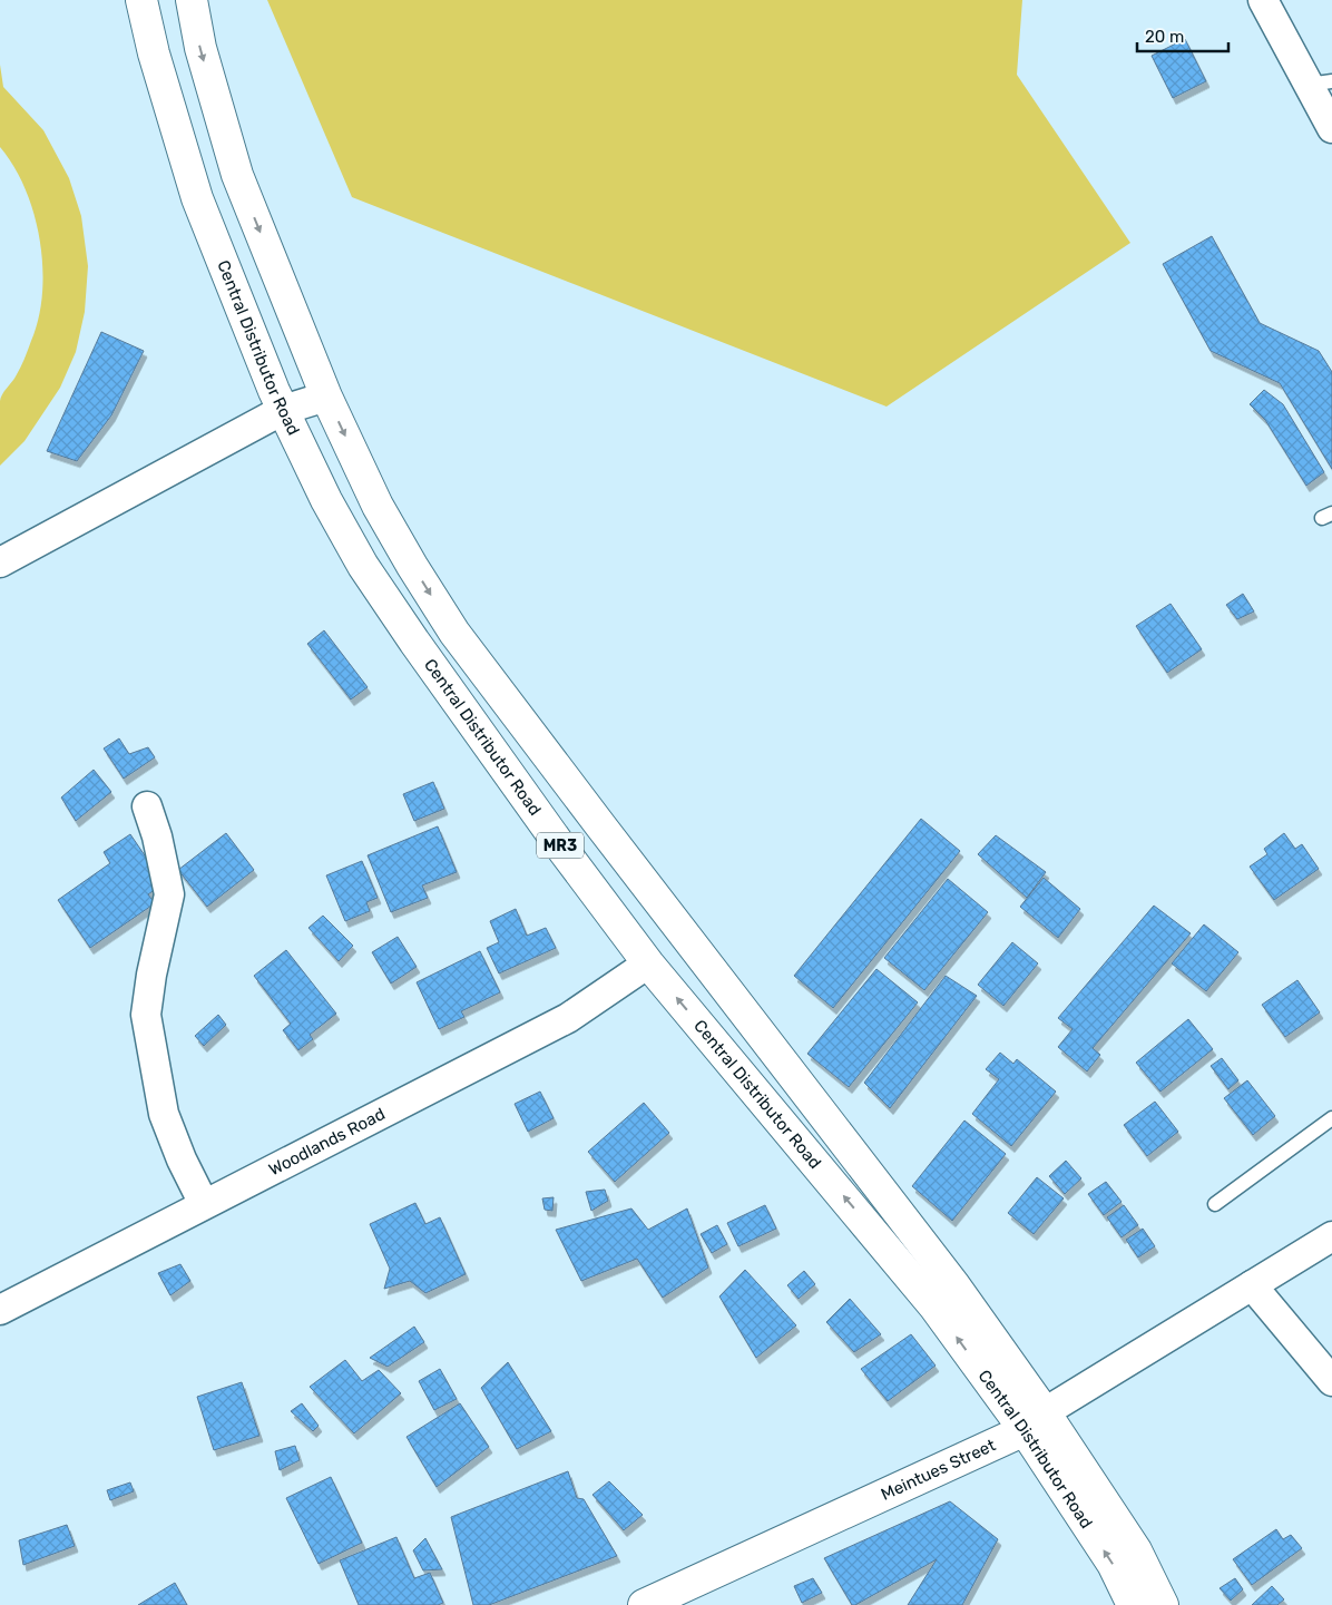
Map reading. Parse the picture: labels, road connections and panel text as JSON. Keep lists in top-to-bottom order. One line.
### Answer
{"streets":{"main road":["Central Distributor Road","MR3","Meintues Street"],"street":["Woodlands Road"]},"crossings":[["Central Distributor Road","Woodlands Road"],["Central Distributor Road","Meintues Street"]],"scale_bar":"20 m"}
